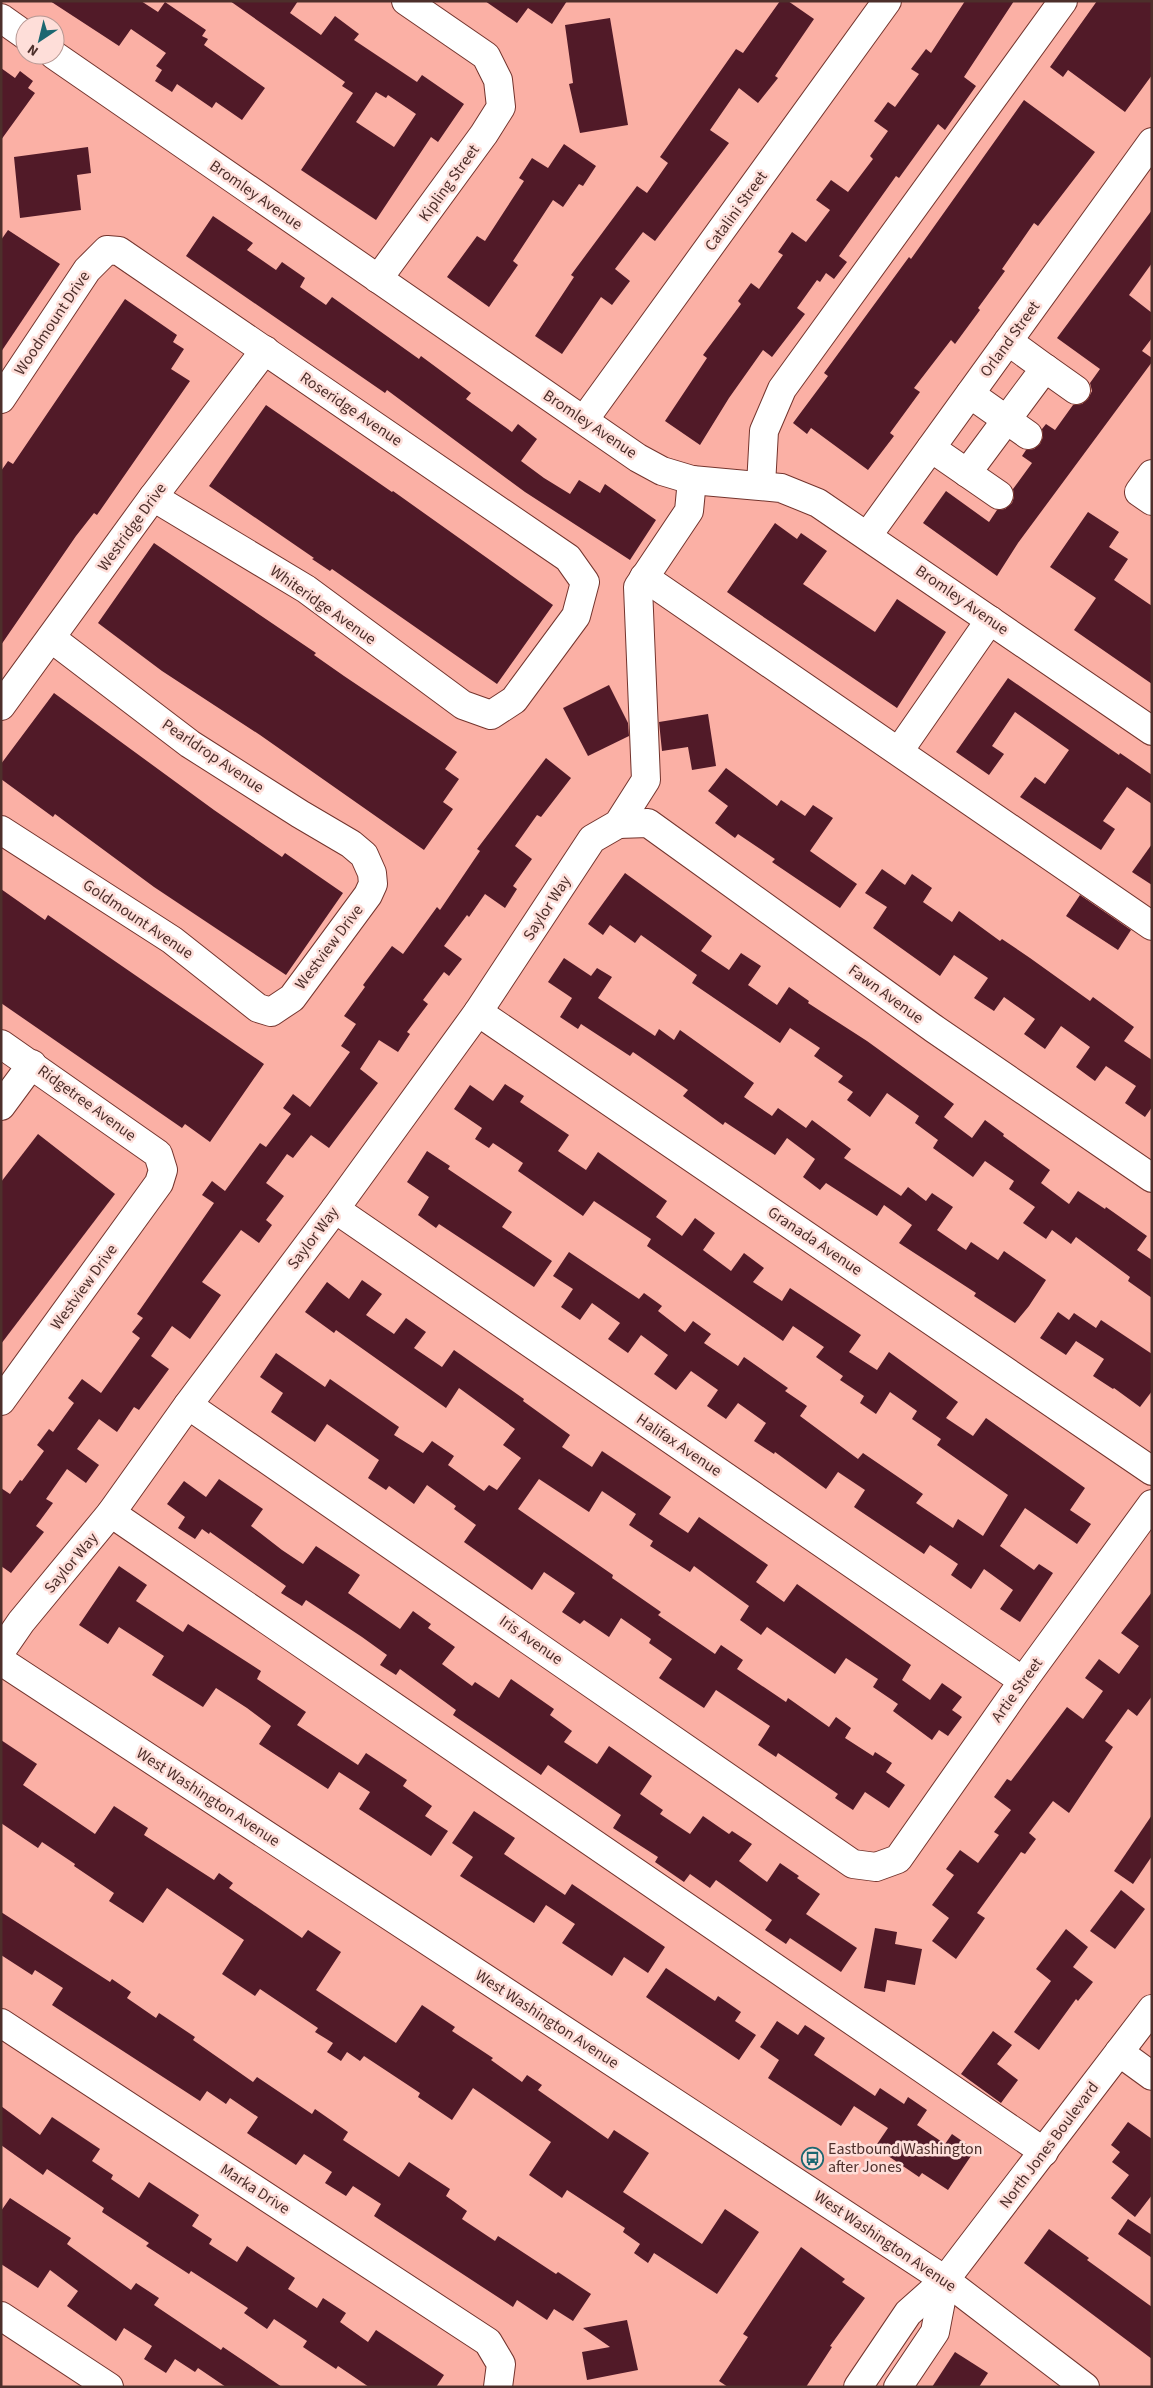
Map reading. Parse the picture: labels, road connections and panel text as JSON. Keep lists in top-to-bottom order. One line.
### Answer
{"streets":{"street":["Kipling Street","Bromley Avenue","Catalini Street","Woodmount Drive","Orland Street","Roseridge Avenue","Westridge Drive","Whiteridge Avenue","Pearldrop Avenue","Saylor Way","Goldmount Avenue","Westview Drive","Fawn Avenue","Ridgetree Avenue","Granada Avenue","Halifax Avenue","Iris Avenue","Artie Street","West Washington Avenue","North Jones Boulevard","Marka Drive"]},"crossings":[["Kipling Street","Bromley Avenue"],["Bromley Avenue","Catalini Street"],["Bromley Avenue","Orland Street"],["Woodmount Drive","Roseridge Avenue"],["Roseridge Avenue","Westridge Drive"],["Roseridge Avenue","Whiteridge Avenue"],["Westridge Drive","Whiteridge Avenue"],["Westridge Drive","Pearldrop Avenue"],["Pearldrop Avenue","Westview Drive"],["Saylor Way","Fawn Avenue"],["Saylor Way","Granada Avenue"],["Saylor Way","Halifax Avenue"],["Saylor Way","Iris Avenue"],["Goldmount Avenue","Westview Drive"],["Westview Drive","Ridgetree Avenue"],["Halifax Avenue","Artie Street"],["Iris Avenue","Artie Street"],["West Washington Avenue","North Jones Boulevard"]],"places":{"bus stop":["Eastbound Washington after Jones"]},"north":"bottom left"}
